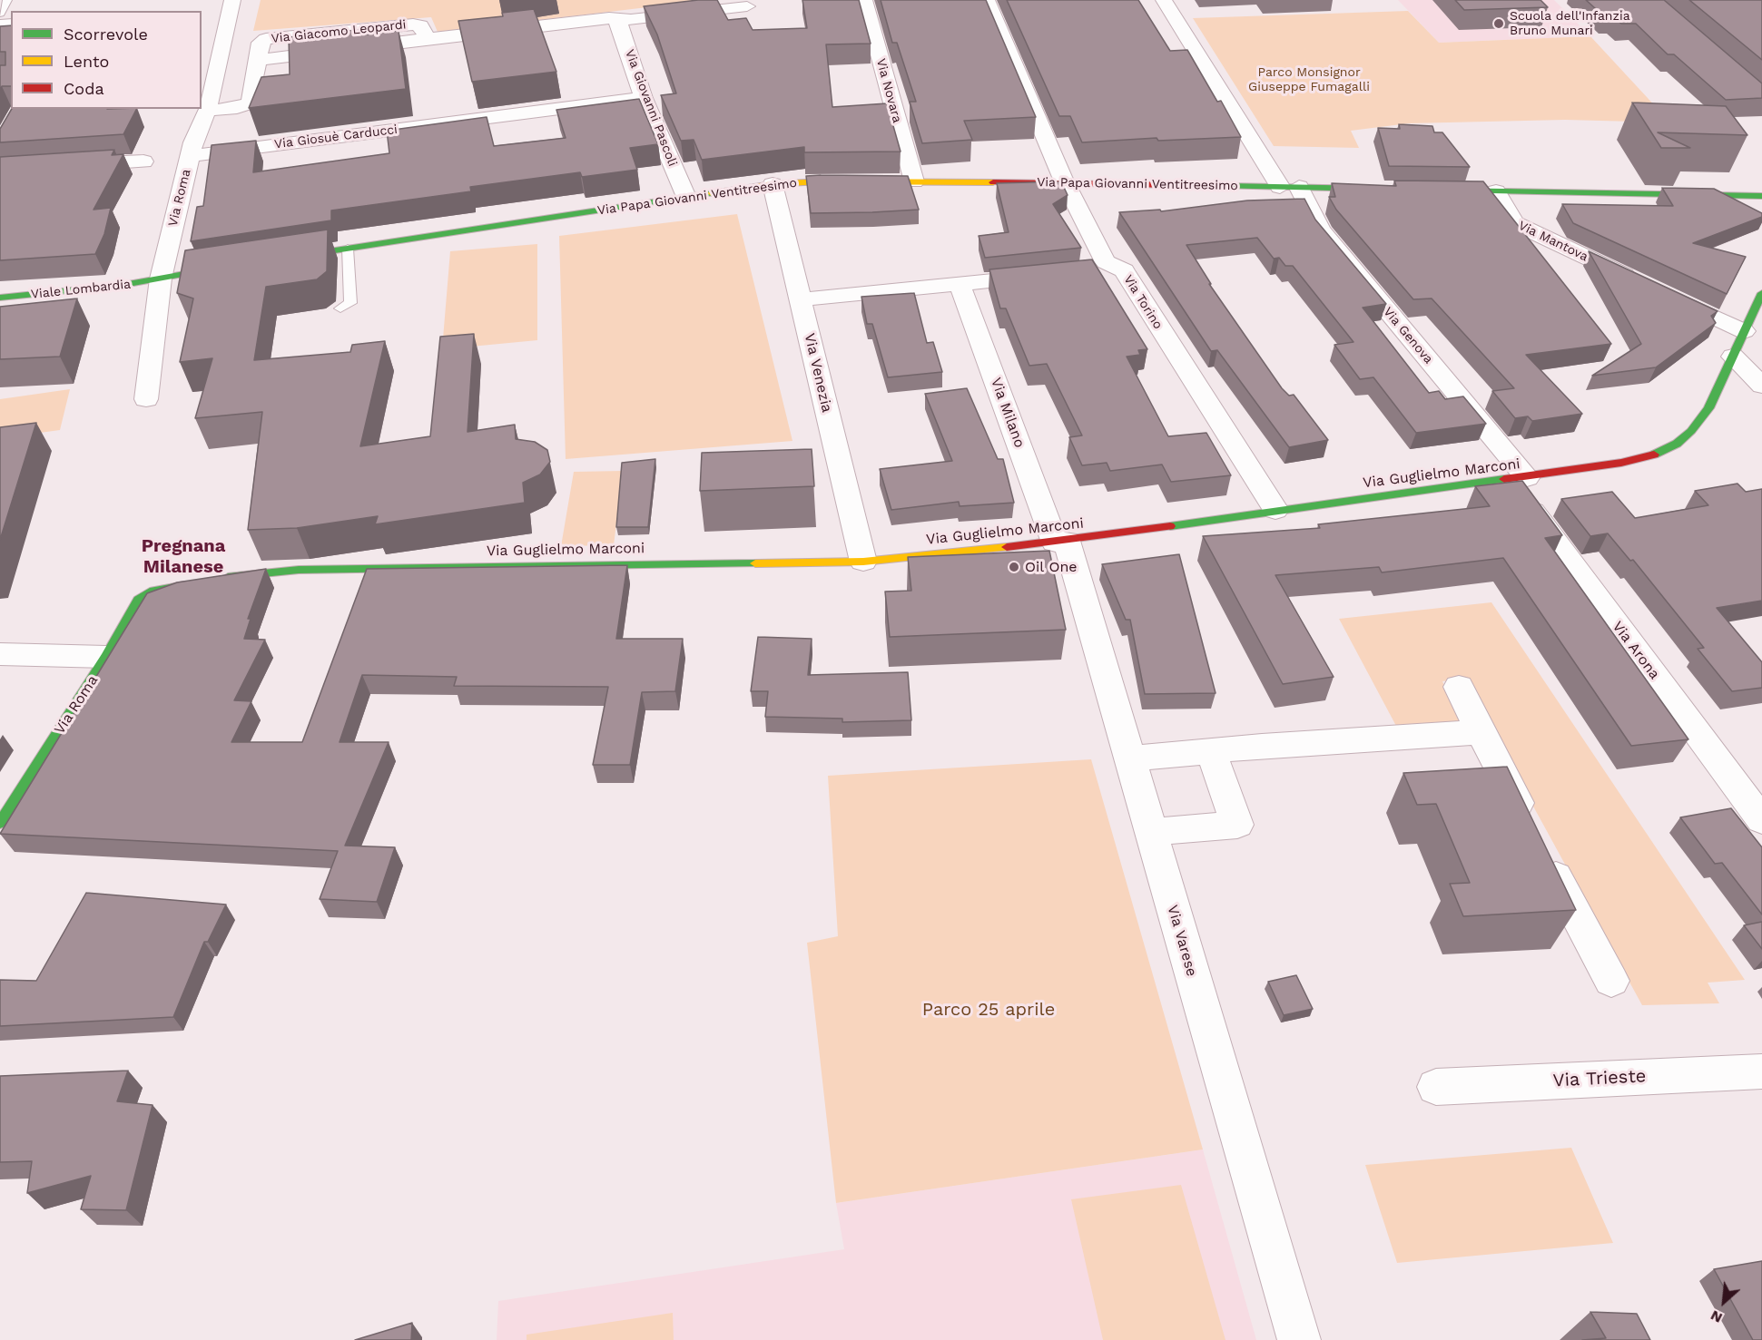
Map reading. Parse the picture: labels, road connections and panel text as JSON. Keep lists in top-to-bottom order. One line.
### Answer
{"streets":{"street":["Via Giacomo Leopardi","Via Novara","Via Giovanni Pascoli","Via Giosuè Carducci","Via Papa Giovanni Ventitreesimo","Via Roma","Via Mantova","Viale Lombardia","Via Torino","Via Genova","Via Venezia","Via Milano","Via Guglielmo Marconi","Via Arona","Via Varese","Via Trieste"]},"crossings":[["Via Giacomo Leopardi","Via Giovanni Pascoli"],["Via Giacomo Leopardi","Via Roma"],["Via Novara","Via Papa Giovanni Ventitreesimo"],["Via Giovanni Pascoli","Via Giosuè Carducci"],["Via Giovanni Pascoli","Via Papa Giovanni Ventitreesimo"],["Via Giosuè Carducci","Via Roma"],["Via Papa Giovanni Ventitreesimo","Via Torino"],["Via Papa Giovanni Ventitreesimo","Via Genova"],["Via Papa Giovanni Ventitreesimo","Via Venezia"],["Via Roma","Viale Lombardia"],["Via Mantova","Via Guglielmo Marconi"],["Via Torino","Via Guglielmo Marconi"],["Via Genova","Via Guglielmo Marconi"],["Via Genova","Via Arona"],["Via Venezia","Via Guglielmo Marconi"],["Via Milano","Via Guglielmo Marconi"],["Via Milano","Via Varese"],["Via Guglielmo Marconi","Via Arona"],["Via Guglielmo Marconi","Via Varese"]],"districts":["Pregnana Milanese"],"parks":["Parco Monsignor Giuseppe Fumagalli","Parco 25 aprile"],"places":["Scuola dell'Infanzia Bruno Munari","Oil One"],"legend":["Scorrevole","Lento","Coda"],"north":"bottom left"}
